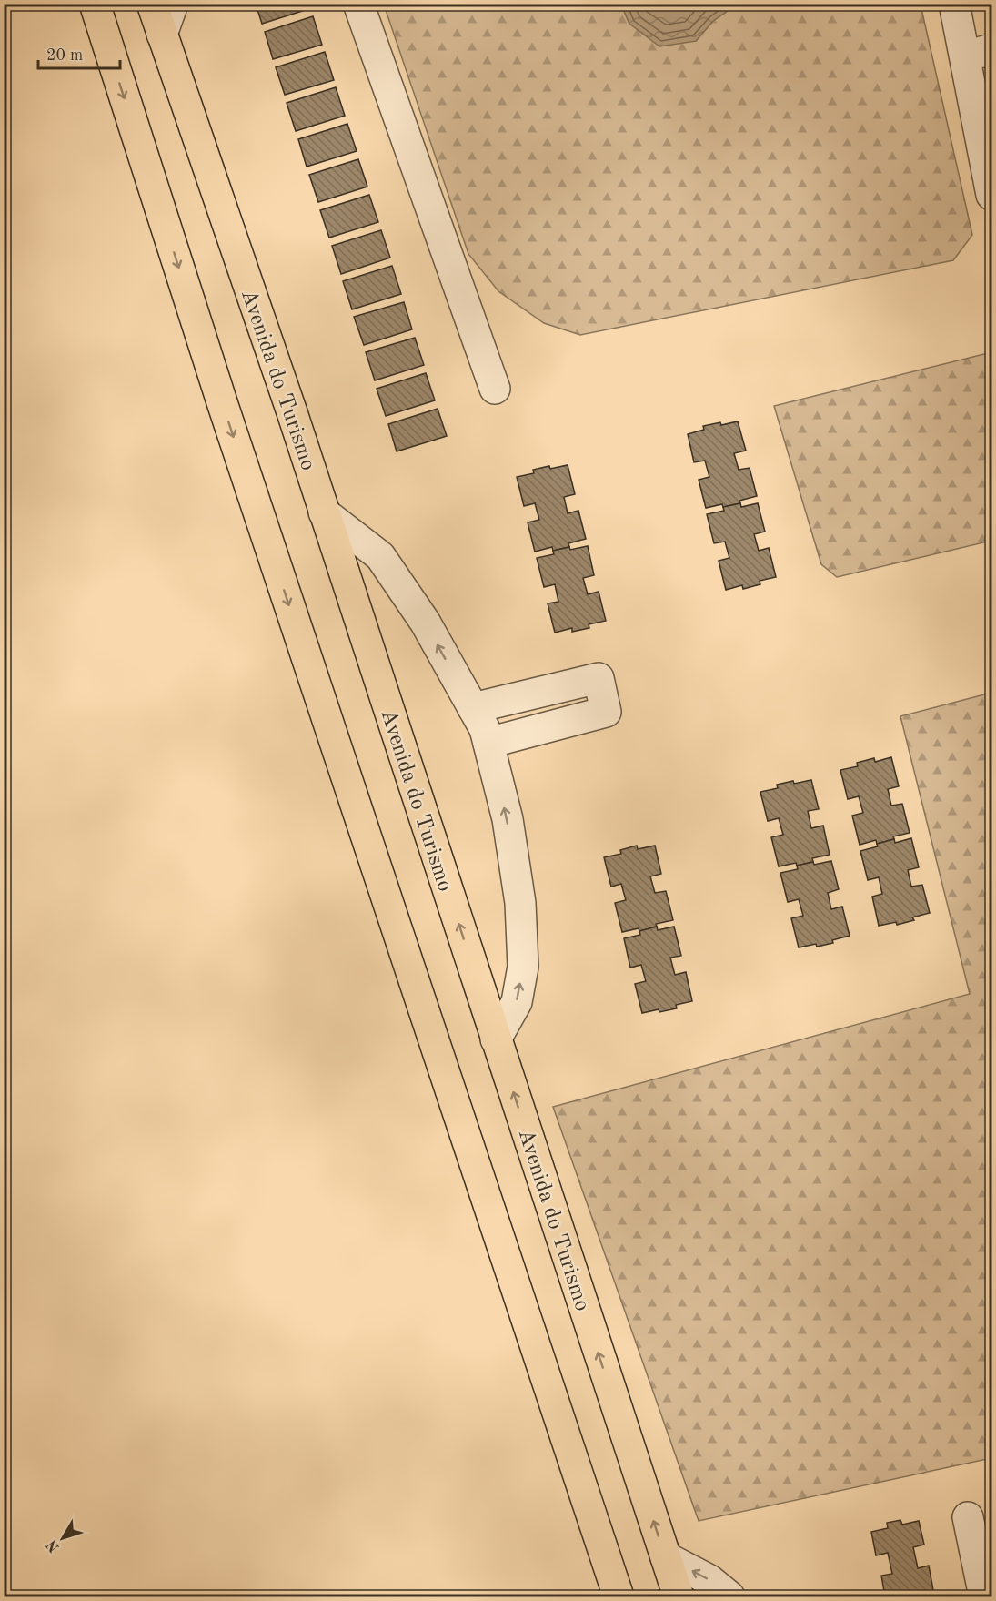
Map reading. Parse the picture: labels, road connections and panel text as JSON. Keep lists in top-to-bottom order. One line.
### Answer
{"streets":{"highway":["Avenida do Turismo"]},"scale_bar":"20 m","north":"bottom left"}
